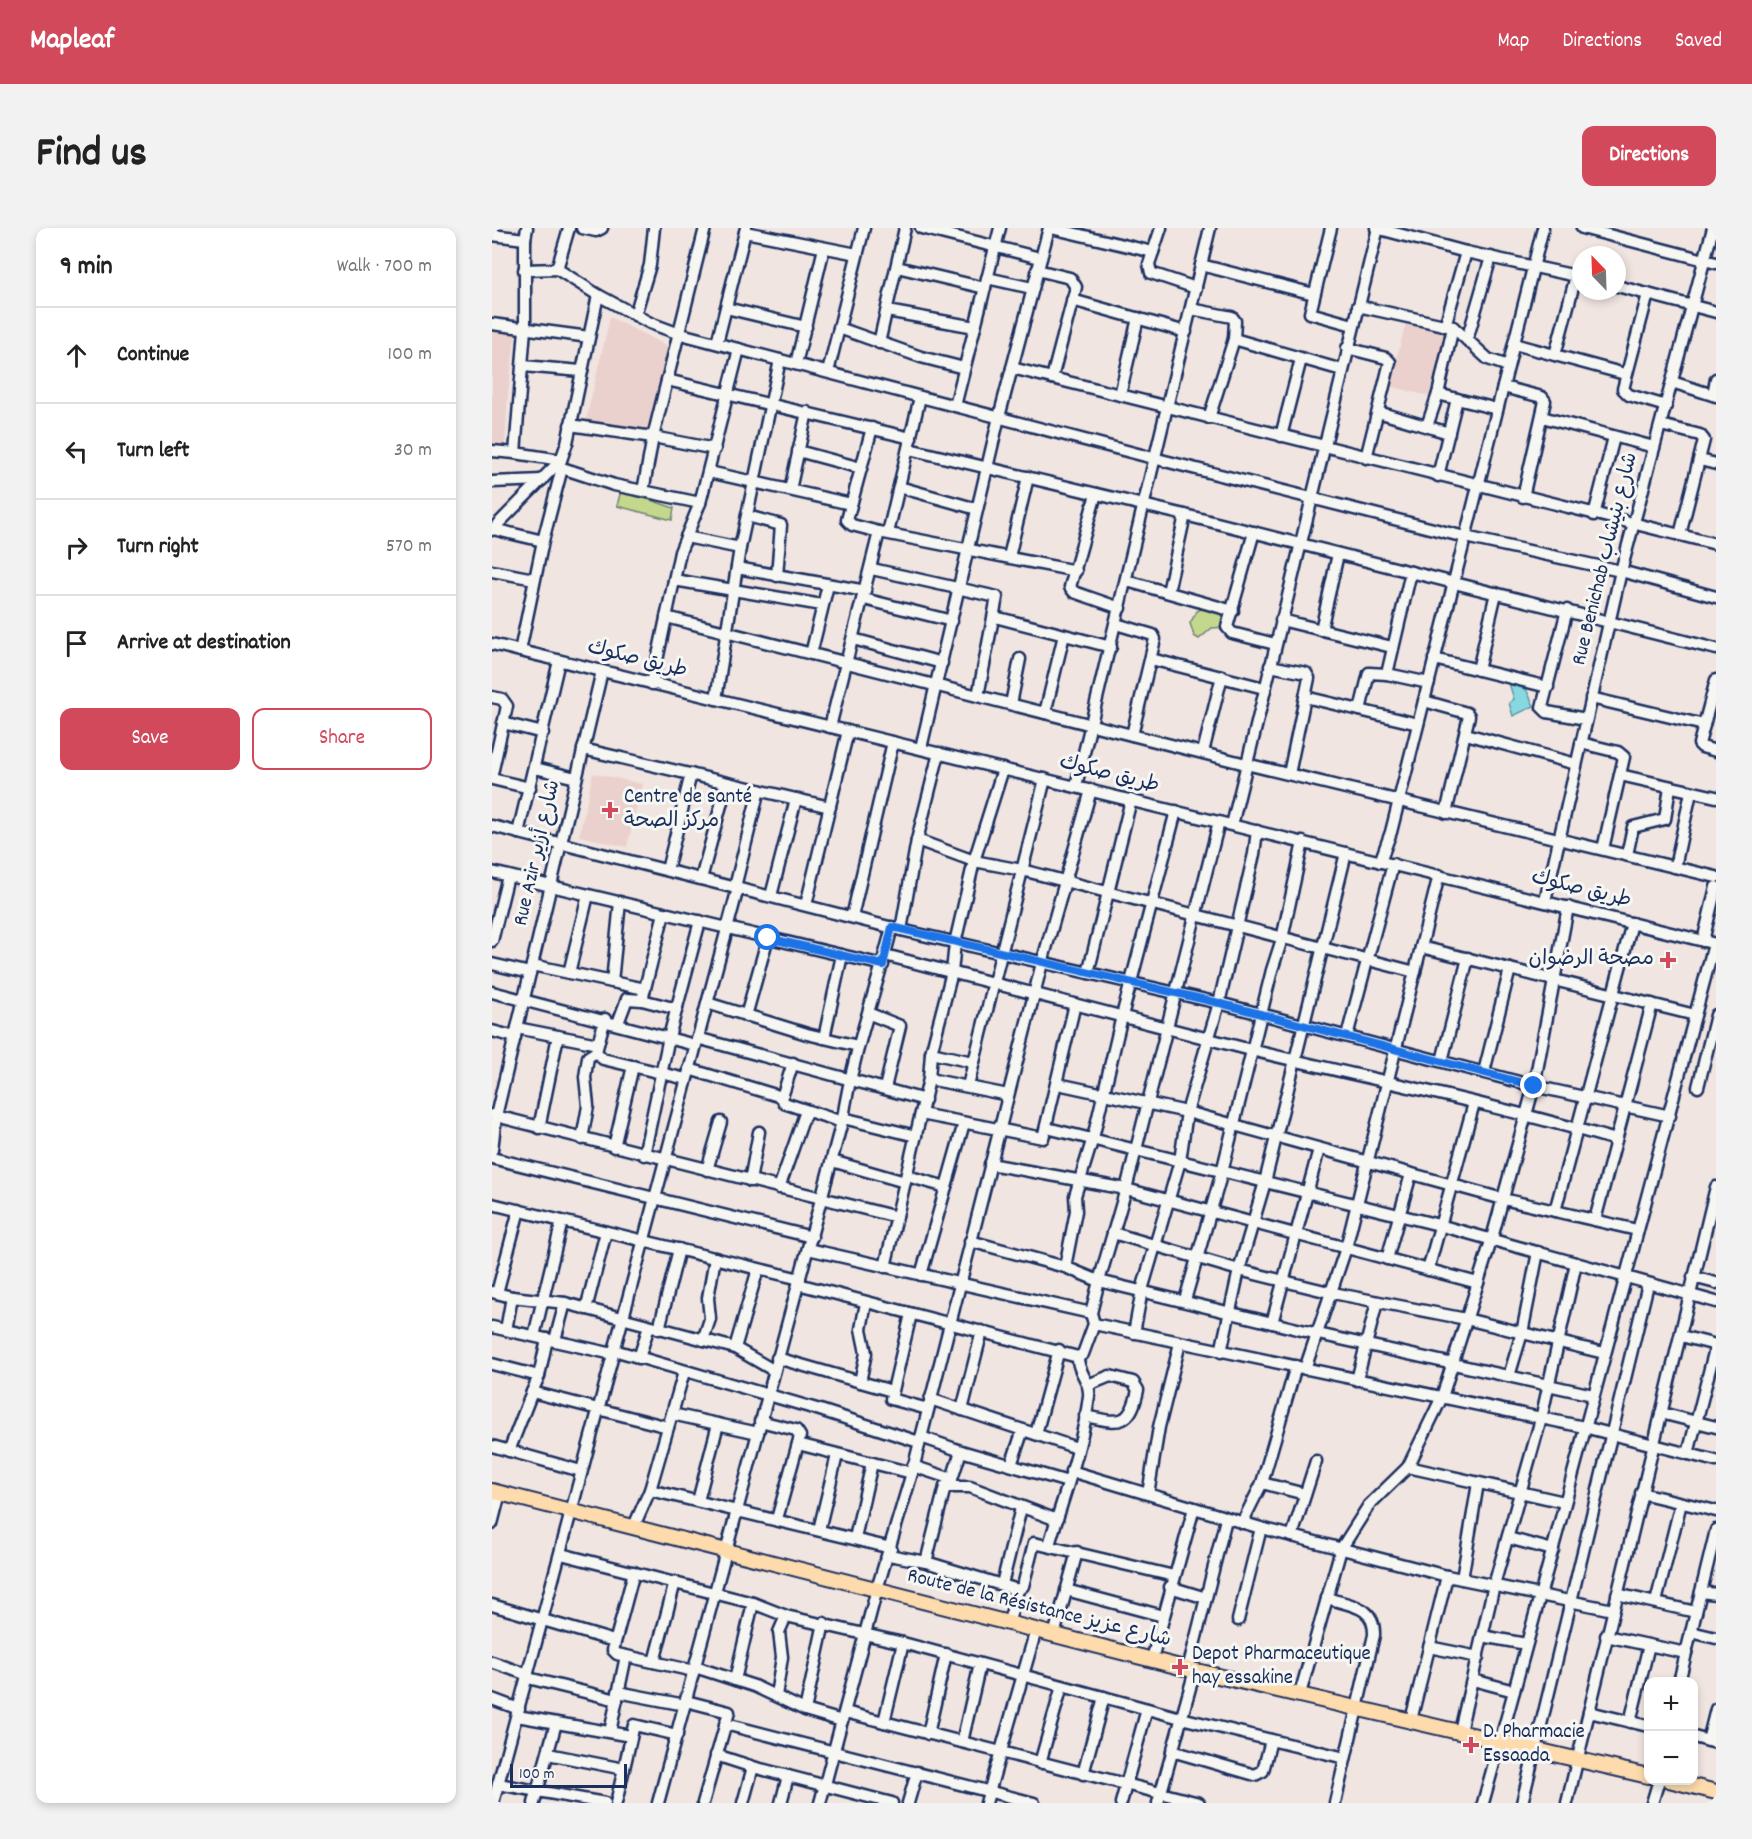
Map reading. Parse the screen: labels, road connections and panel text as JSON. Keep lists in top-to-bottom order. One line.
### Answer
{"streets":{"main road":["Route de la Résistance شارع عزيز"],"street":["Rue Benichab شارع بنيشاب","طريق صكوك","Rue Azir شارع أزير"]},"crossings":[["Rue Benichab شارع بنيشاب","طريق صكوك"],["طريق صكوك","Rue Azir شارع أزير"]],"places":{"health":["Centre de santé مركز الصحة","مصحة الرضوان","Depot Pharmaceutique hay essakine","D. Pharmacie Essaada"]},"scale_bar":"100 m","north":"top left","page":{"header":"Mapleaf","nav":["Map","Directions","Saved"],"title":"Find us","buttons":["Directions",["Save","Share"]],"heading":["9 min","Walk · 700 m"],"list":[["Continue","100 m"],["Turn left","30 m"],["Turn right","570 m"],"Arrive at destination"],"map_buttons":["+","−"],"scale":"100 m"}}
